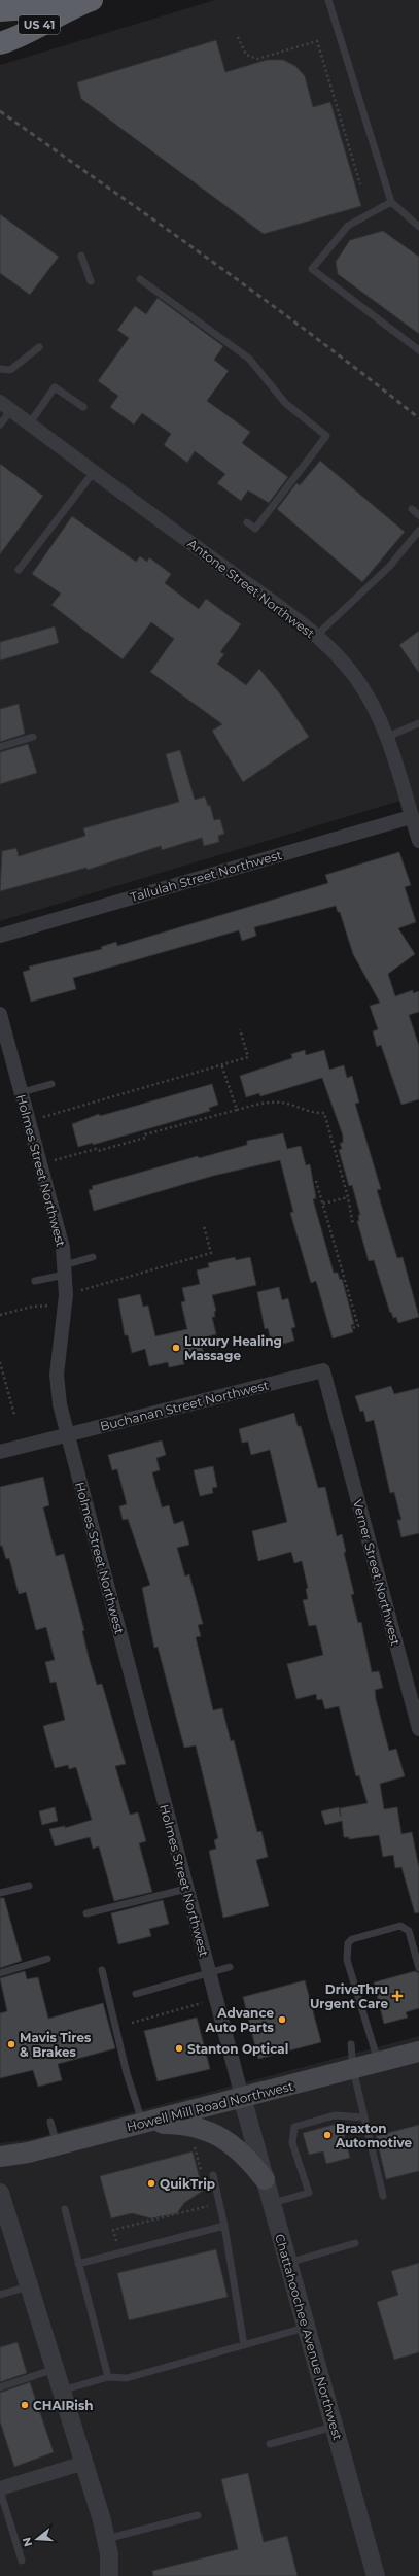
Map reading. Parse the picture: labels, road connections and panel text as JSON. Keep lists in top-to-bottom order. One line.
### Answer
{"streets":{"highway":["US 41"],"main road":["Howell Mill Road Northwest"],"street":["Antone Street Northwest","Tallulah Street Northwest","Holmes Street Northwest","Buchanan Street Northwest","Verner Street Northwest","Chattahoochee Avenue Northwest"]},"crossings":[["Antone Street Northwest","Tallulah Street Northwest"],["Holmes Street Northwest","Buchanan Street Northwest"],["Holmes Street Northwest","Howell Mill Road Northwest"],["Holmes Street Northwest","Chattahoochee Avenue Northwest"],["Buchanan Street Northwest","Verner Street Northwest"],["Howell Mill Road Northwest","Chattahoochee Avenue Northwest"]],"places":{"other":["Luxury Healing Massage","Advance Auto Parts","Mavis Tires & Brakes","Stanton Optical","Braxton Automotive","QuikTrip","CHAIRish"],"health":["DriveThru Urgent Care"]},"north":"left"}
